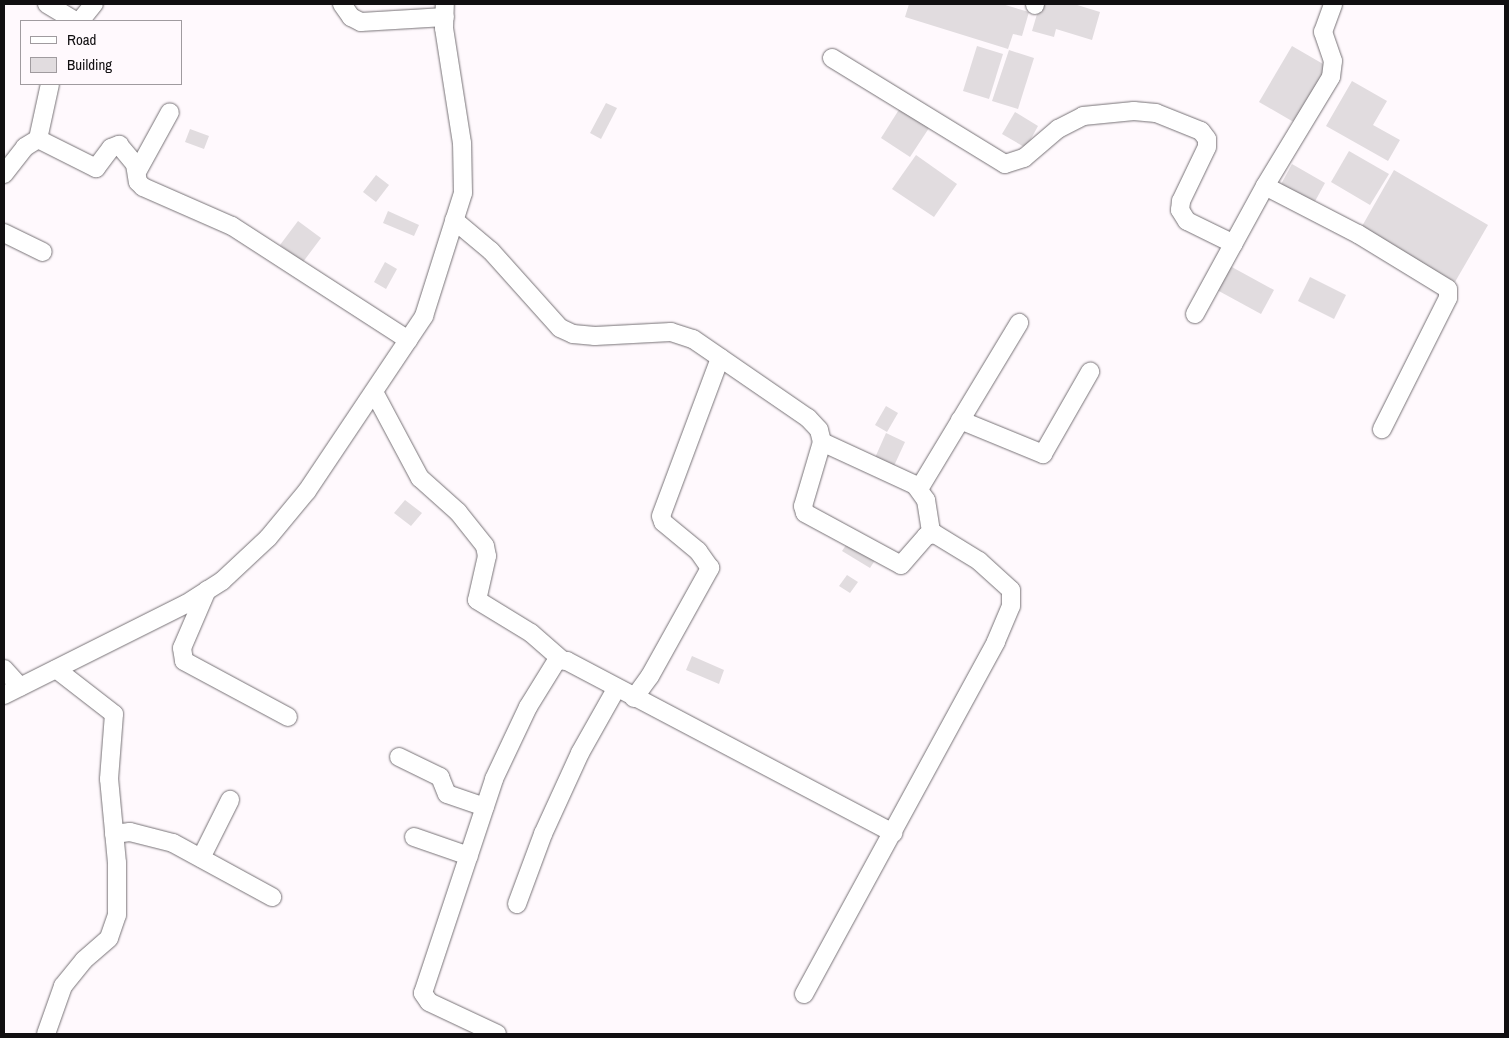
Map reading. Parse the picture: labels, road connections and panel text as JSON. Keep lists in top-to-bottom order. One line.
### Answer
{"legend":["Road","Building"]}
